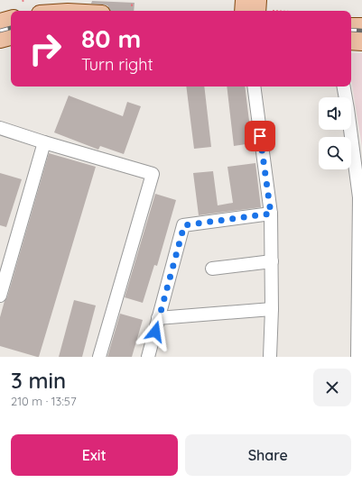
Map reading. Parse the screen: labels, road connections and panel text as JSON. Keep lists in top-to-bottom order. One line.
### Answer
{"page":{"turn":["80 m","Turn right"],"heading":["3 min","210 m · 13:57"],"buttons":["Exit","Share"]}}
